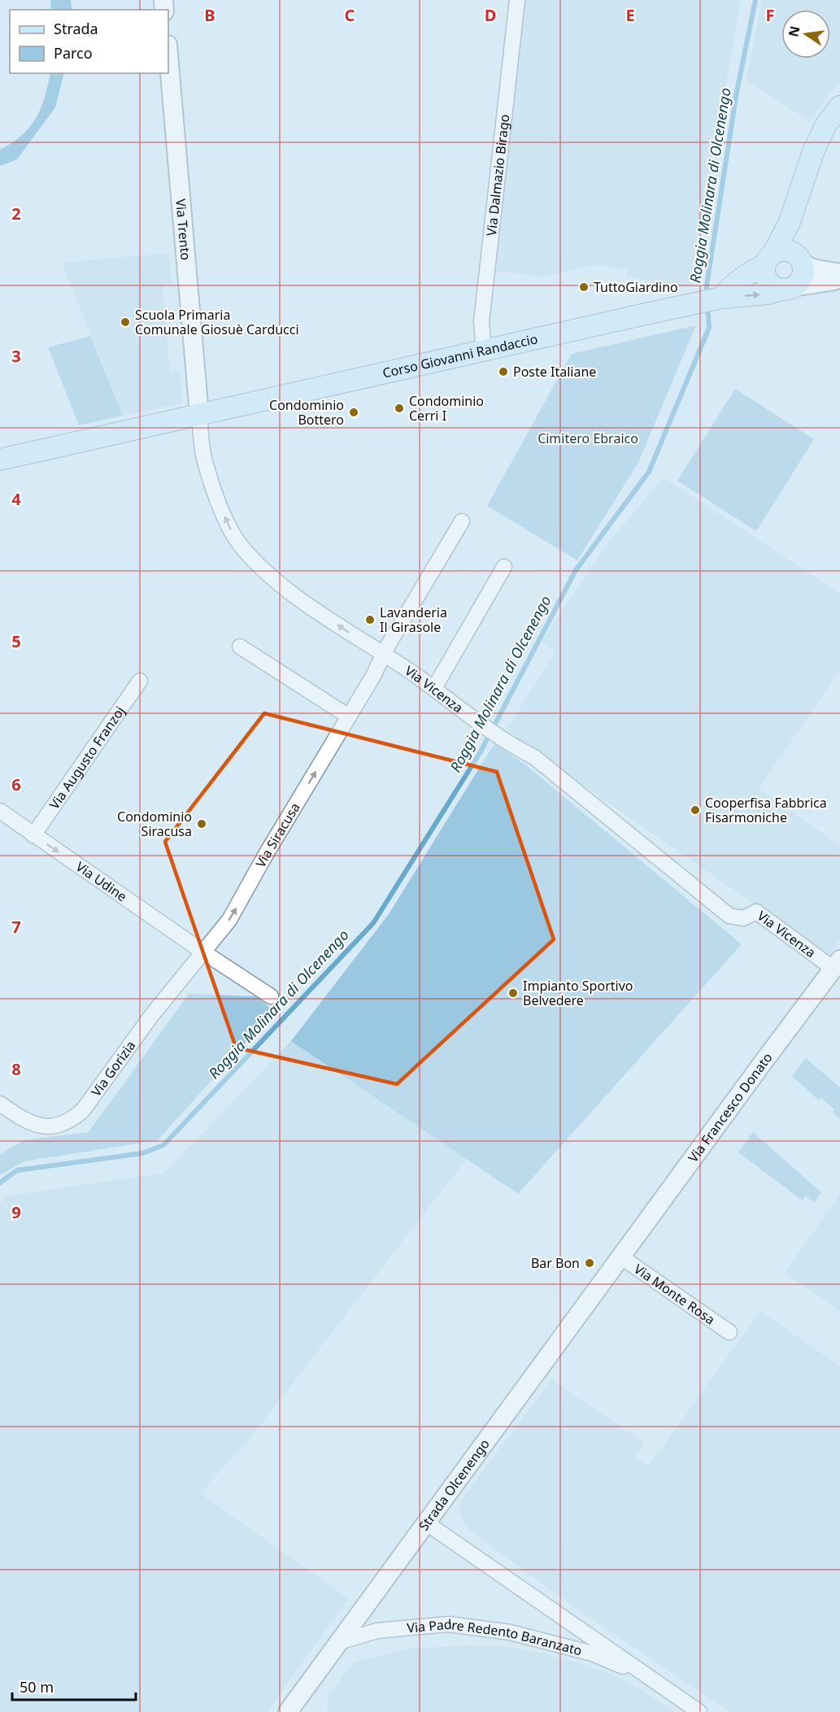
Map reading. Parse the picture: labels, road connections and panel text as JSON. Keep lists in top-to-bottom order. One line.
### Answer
{"streets":{"main road":["Corso Giovanni Randaccio"],"street":["Via Dalmazio Birago","Via Trento","Via Vicenza","Via Augusto Franzoj","Via Siracusa","Via Udine","Via Gorizia","Via Francesco Donato","Via Monte Rosa","Strada Olcenengo","Via Padre Redento Baranzato"]},"crossings":[["Via Dalmazio Birago","Corso Giovanni Randaccio"],["Via Trento","Corso Giovanni Randaccio"],["Via Trento","Via Vicenza"],["Corso Giovanni Randaccio","Via Vicenza"],["Via Vicenza","Via Siracusa"],["Via Vicenza","Via Francesco Donato"],["Via Augusto Franzoj","Via Udine"],["Via Siracusa","Via Udine"],["Via Siracusa","Via Gorizia"],["Via Udine","Via Gorizia"],["Via Francesco Donato","Via Monte Rosa"],["Via Francesco Donato","Strada Olcenengo"],["Via Monte Rosa","Strada Olcenengo"],["Strada Olcenengo","Via Padre Redento Baranzato"]],"one_way":["Via Siracusa","Via Udine"],"water":["Roggia Molinara di Olcenengo"],"parks":["Cimitero Ebraico"],"places":["TuttoGiardino","Scuola Primaria Comunale Giosuè Carducci","Poste Italiane","Condominio Cerri I","Condominio Bottero","Lavanderia Il Girasole","Cooperfisa Fabbrica Fisarmoniche","Condominio Siracusa","Impianto Sportivo Belvedere","Bar Bon"],"legend":["Strada","Parco"],"scale_bar":"50 m","north":"left","grid":{"columns":["B","C","D","E","F"],"rows":["2","3","4","5","6","7","8","9"]}}
